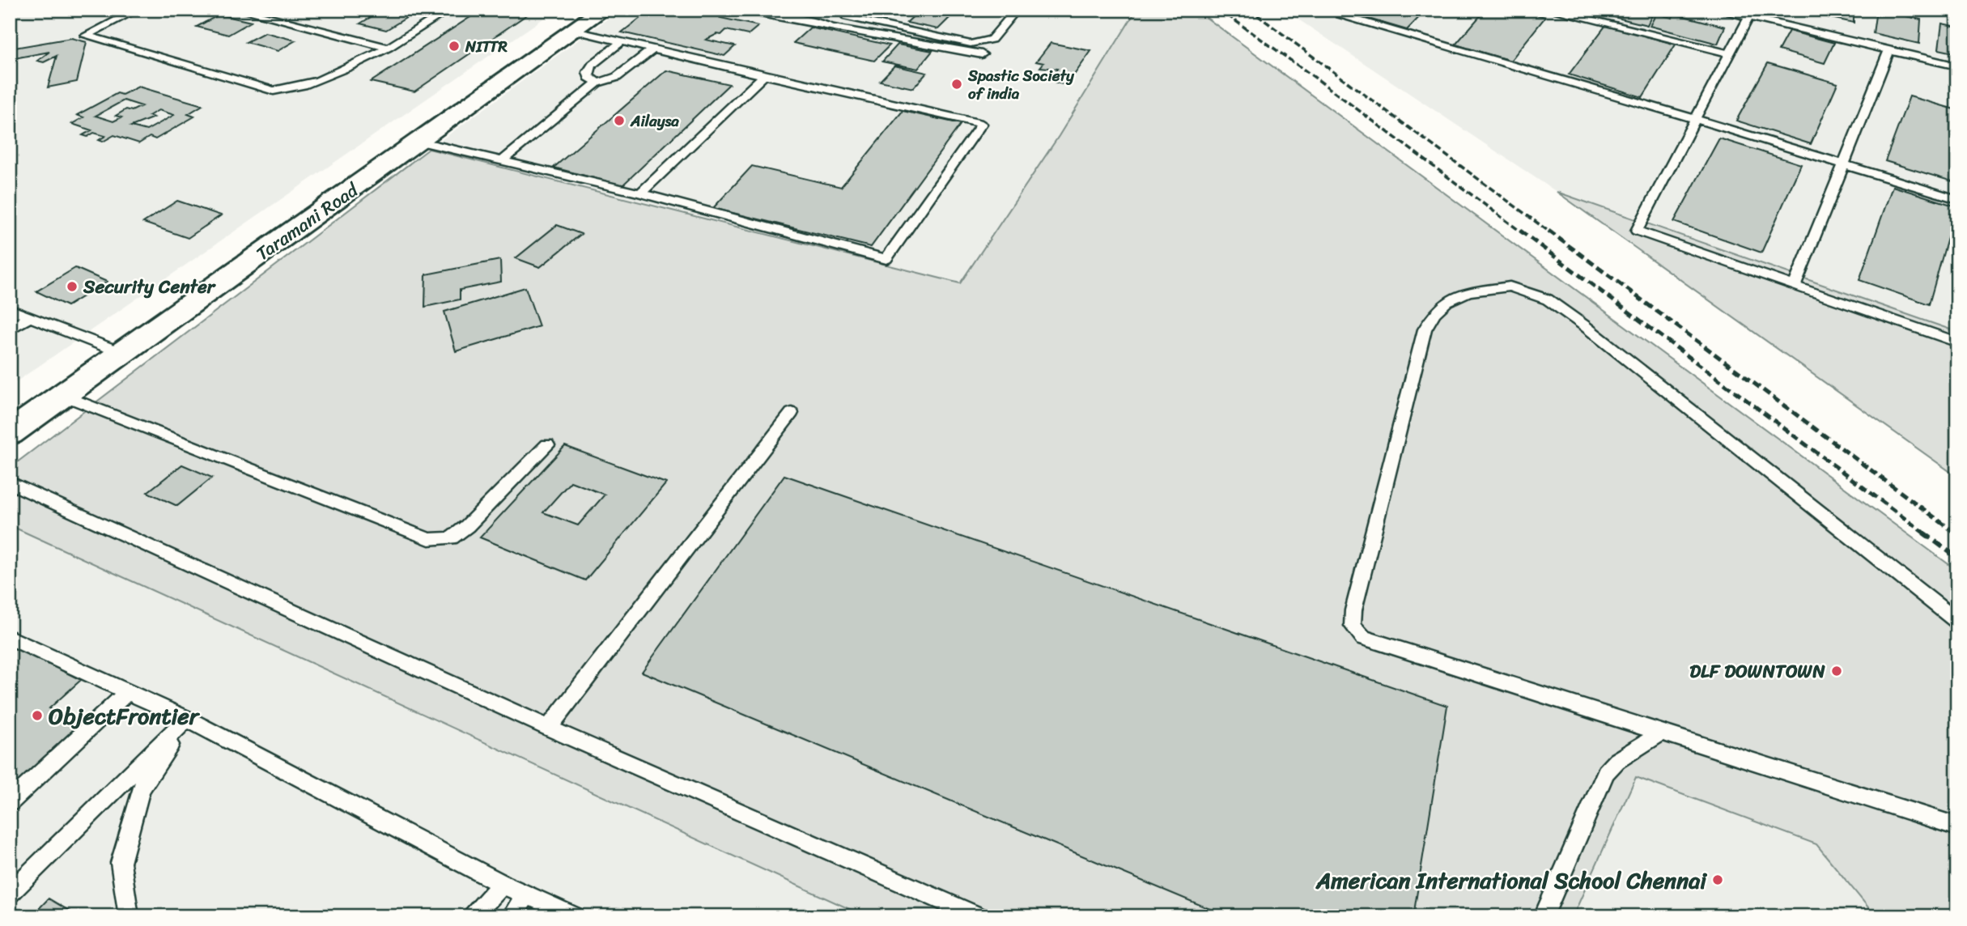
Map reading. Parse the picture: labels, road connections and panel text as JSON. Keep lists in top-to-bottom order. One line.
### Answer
{"streets":{"street":["Taramani Road"]},"places":["NITTR","Spastic Society of india","Ailaysa","Security Center","DLF DOWNTOWN","ObjectFrontier","American International School Chennai"]}
